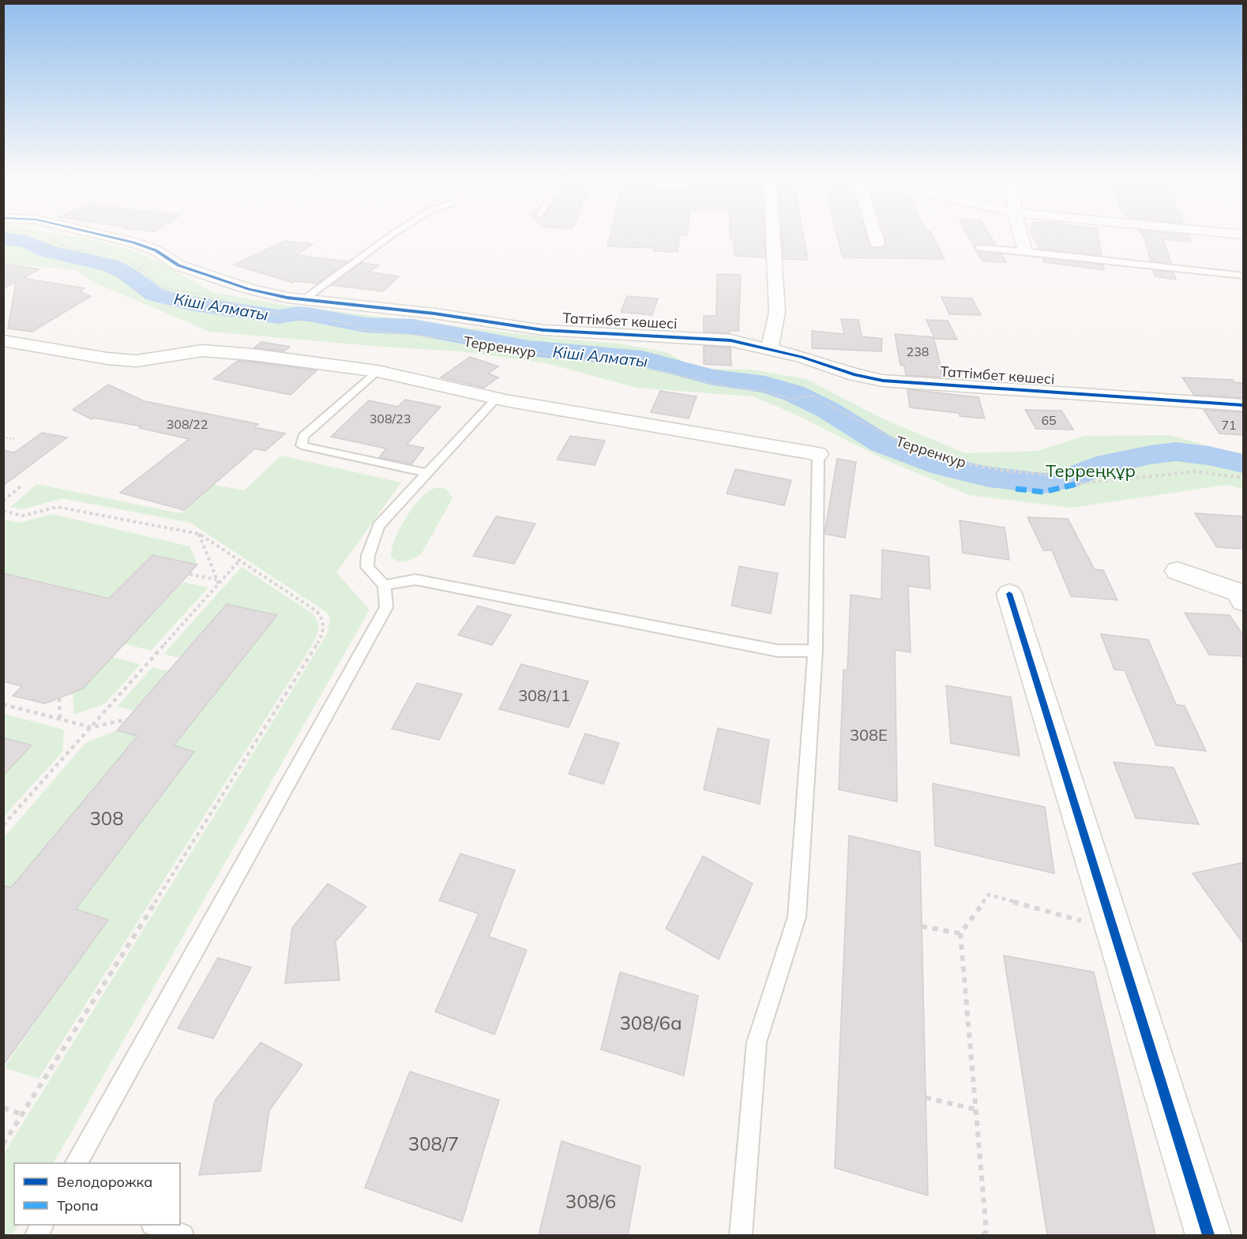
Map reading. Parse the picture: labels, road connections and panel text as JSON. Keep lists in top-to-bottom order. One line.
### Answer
{"streets":{"street":["Таттімбет көшесі"],"path":["Терренкур"]},"water":["Кіші Алматы"],"parks":["Терреңқұр"],"house_numbers":["238","308/23","65","308/22","71","308/11","308Е","308","308/6а","308/7","308/6"],"legend":["Велодорожка","Тропа"]}
